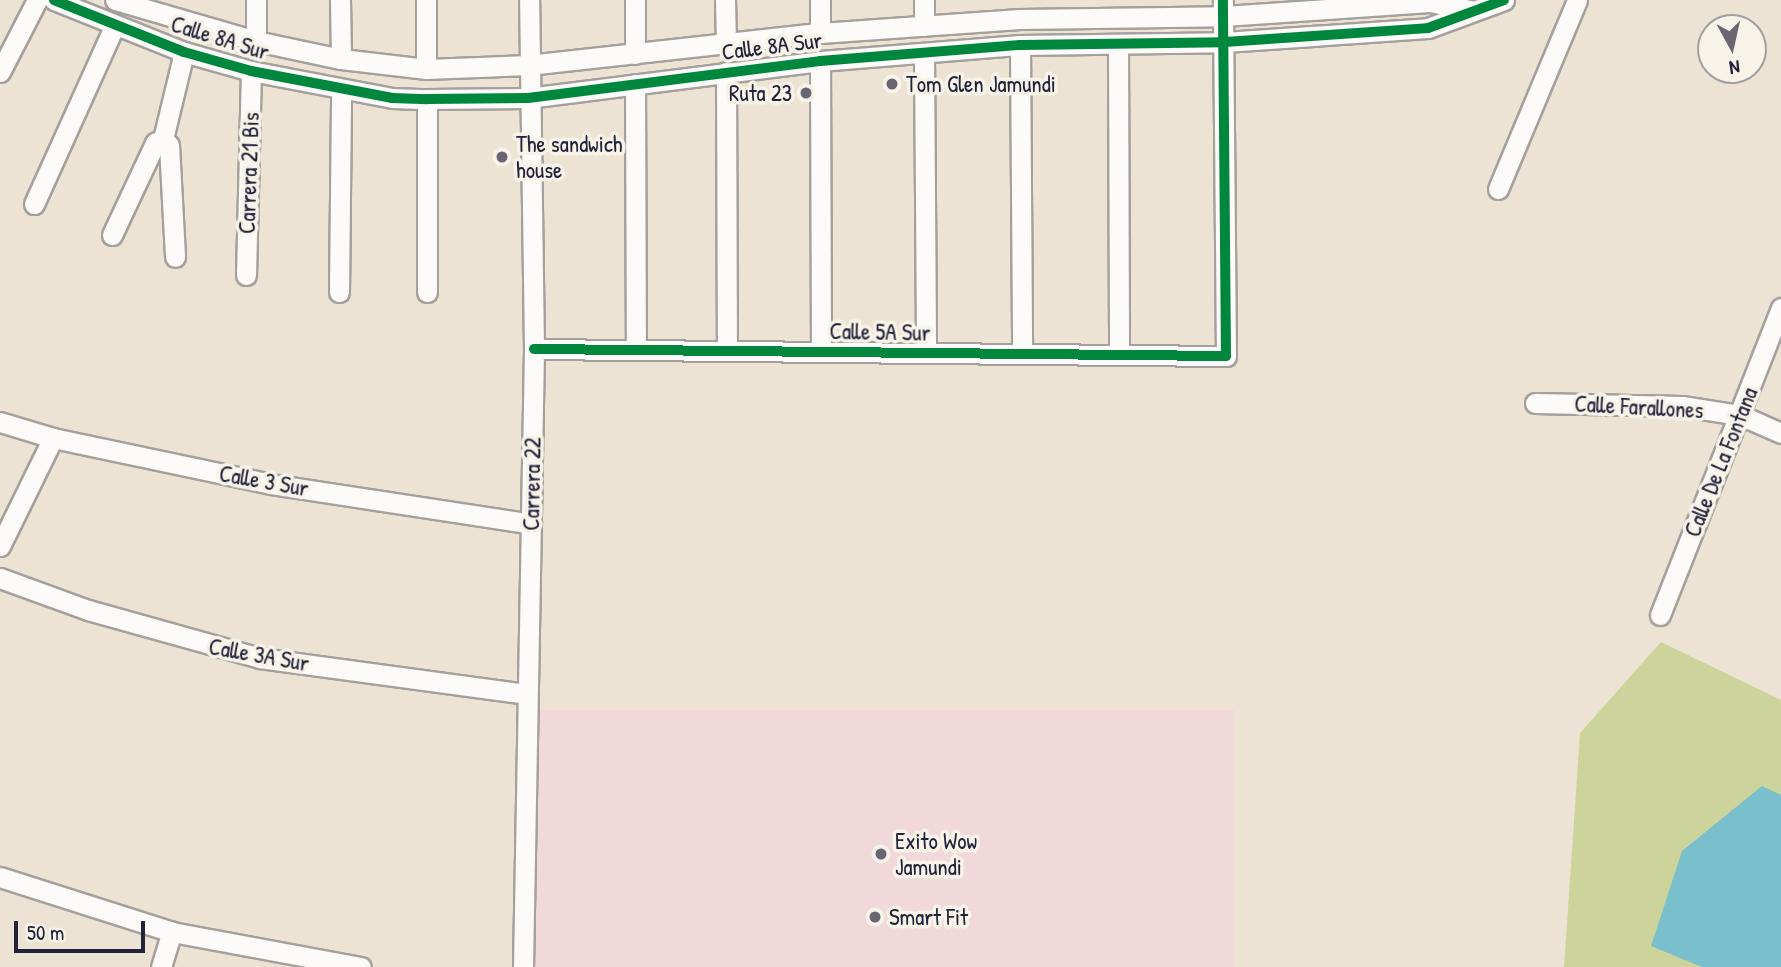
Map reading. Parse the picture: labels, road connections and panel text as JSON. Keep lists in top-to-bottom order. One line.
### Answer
{"streets":{"street":["Calle 8A Sur","Carrera 21 Bis","Calle 5A Sur","Calle Farallones","Calle De La Fontana","Calle 3 Sur","Carrera 22","Calle 3A Sur"]},"crossings":[["Calle 8A Sur","Carrera 21 Bis"],["Calle 8A Sur","Calle 5A Sur"],["Calle 8A Sur","Carrera 22"],["Calle 5A Sur","Carrera 22"],["Calle Farallones","Calle De La Fontana"],["Calle 3 Sur","Carrera 22"],["Carrera 22","Calle 3A Sur"]],"places":["Tom Glen Jamundi","Ruta 23","The sandwich house","Exito Wow Jamundi","Smart Fit"],"scale_bar":"50 m","north":"bottom"}
